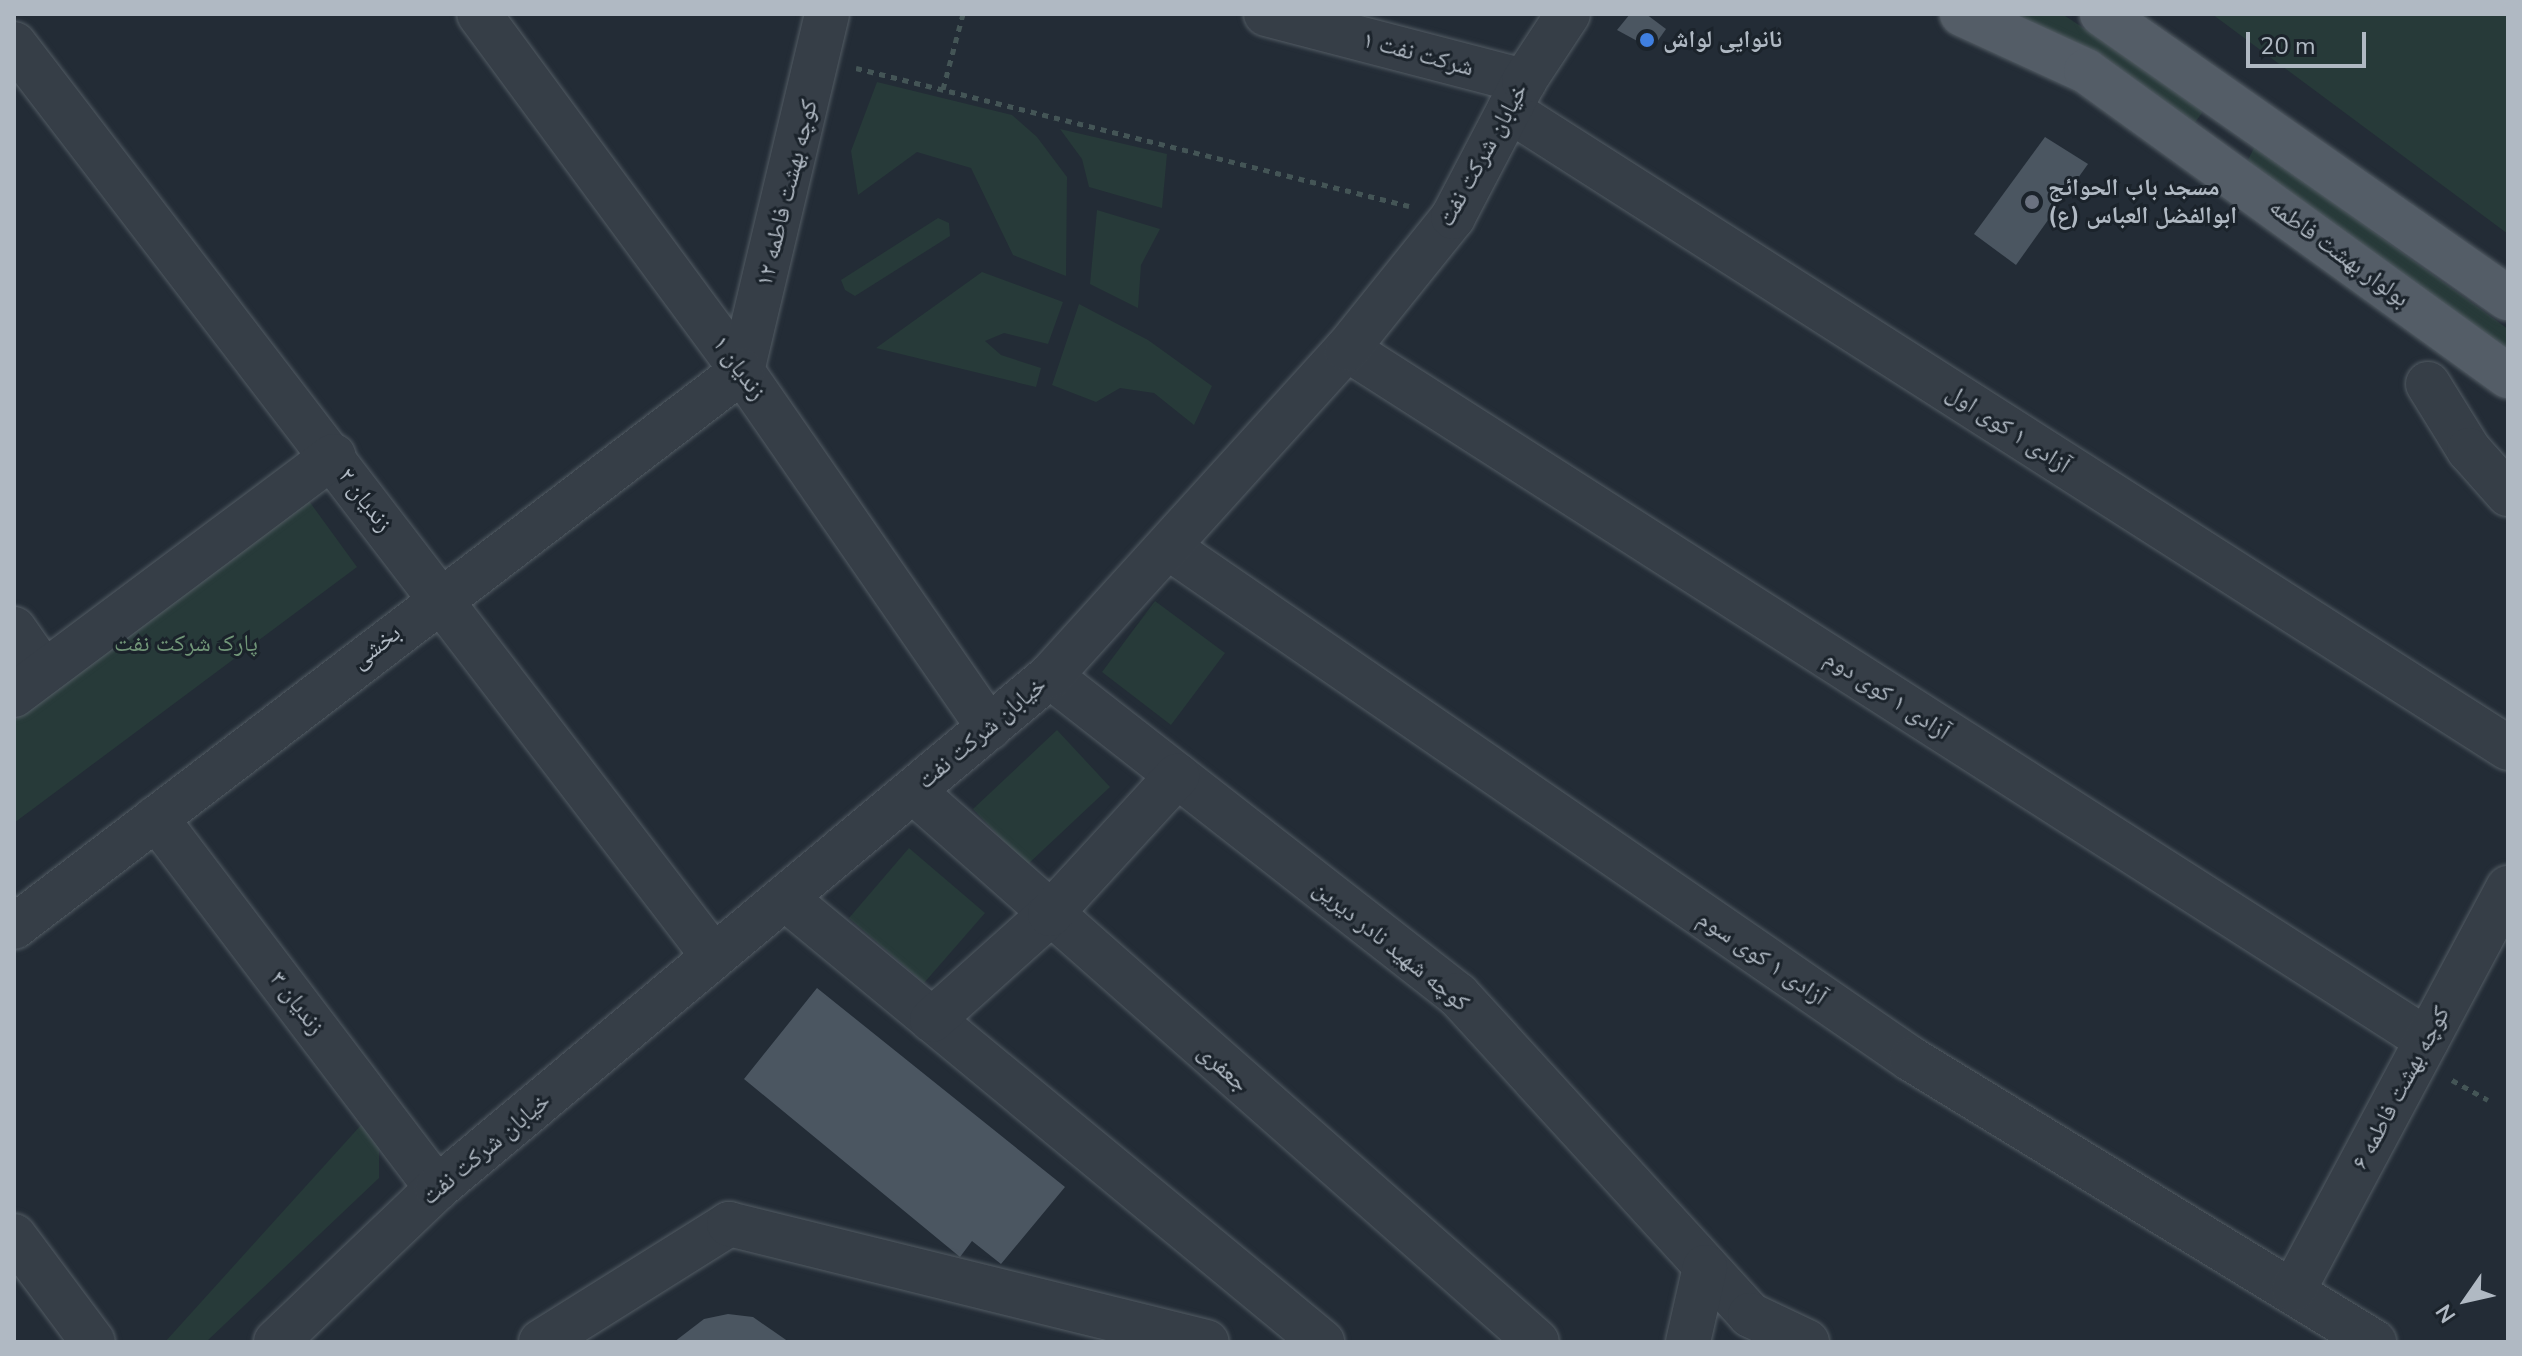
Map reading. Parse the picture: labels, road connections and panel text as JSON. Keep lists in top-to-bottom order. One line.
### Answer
{"streets":{"main road":["بولوار بهشت فاطمه"],"street":["شرکت نفت ۱","خیابان شرکت نفت","کوچه بهشت فاطمه ۱۲","زندیان ۱","آزادی ۱ کوی اول","زندیان ۲","بخشی","آزادی ۱ کوی دوم","کوچه شهید نادر دیرین","آزادی ۱ کوی سوم","زندیان ۳","جعفری","کوچه بهشت فاطمه ۶"]},"crossings":[["شرکت نفت ۱","خیابان شرکت نفت"],["شرکت نفت ۱","آزادی ۱ کوی اول"],["خیابان شرکت نفت","زندیان ۱"],["خیابان شرکت نفت","آزادی ۱ کوی اول"],["خیابان شرکت نفت","زندیان ۲"],["خیابان شرکت نفت","آزادی ۱ کوی دوم"],["خیابان شرکت نفت","کوچه شهید نادر دیرین"],["خیابان شرکت نفت","آزادی ۱ کوی سوم"],["خیابان شرکت نفت","زندیان ۳"],["خیابان شرکت نفت","جعفری"],["کوچه بهشت فاطمه ۱۲","زندیان ۱"],["کوچه بهشت فاطمه ۱۲","بخشی"],["زندیان ۱","بخشی"],["زندیان ۲","بخشی"],["بخشی","زندیان ۳"],["آزادی ۱ کوی دوم","کوچه بهشت فاطمه ۶"],["آزادی ۱ کوی سوم","کوچه بهشت فاطمه ۶"]],"parks":["پارک شرکت نفت"],"places":["نانوایی لواش","مسجد باب الحوائج ابوالفضل العباس (ع)"],"scale_bar":"20 m","north":"bottom left"}
